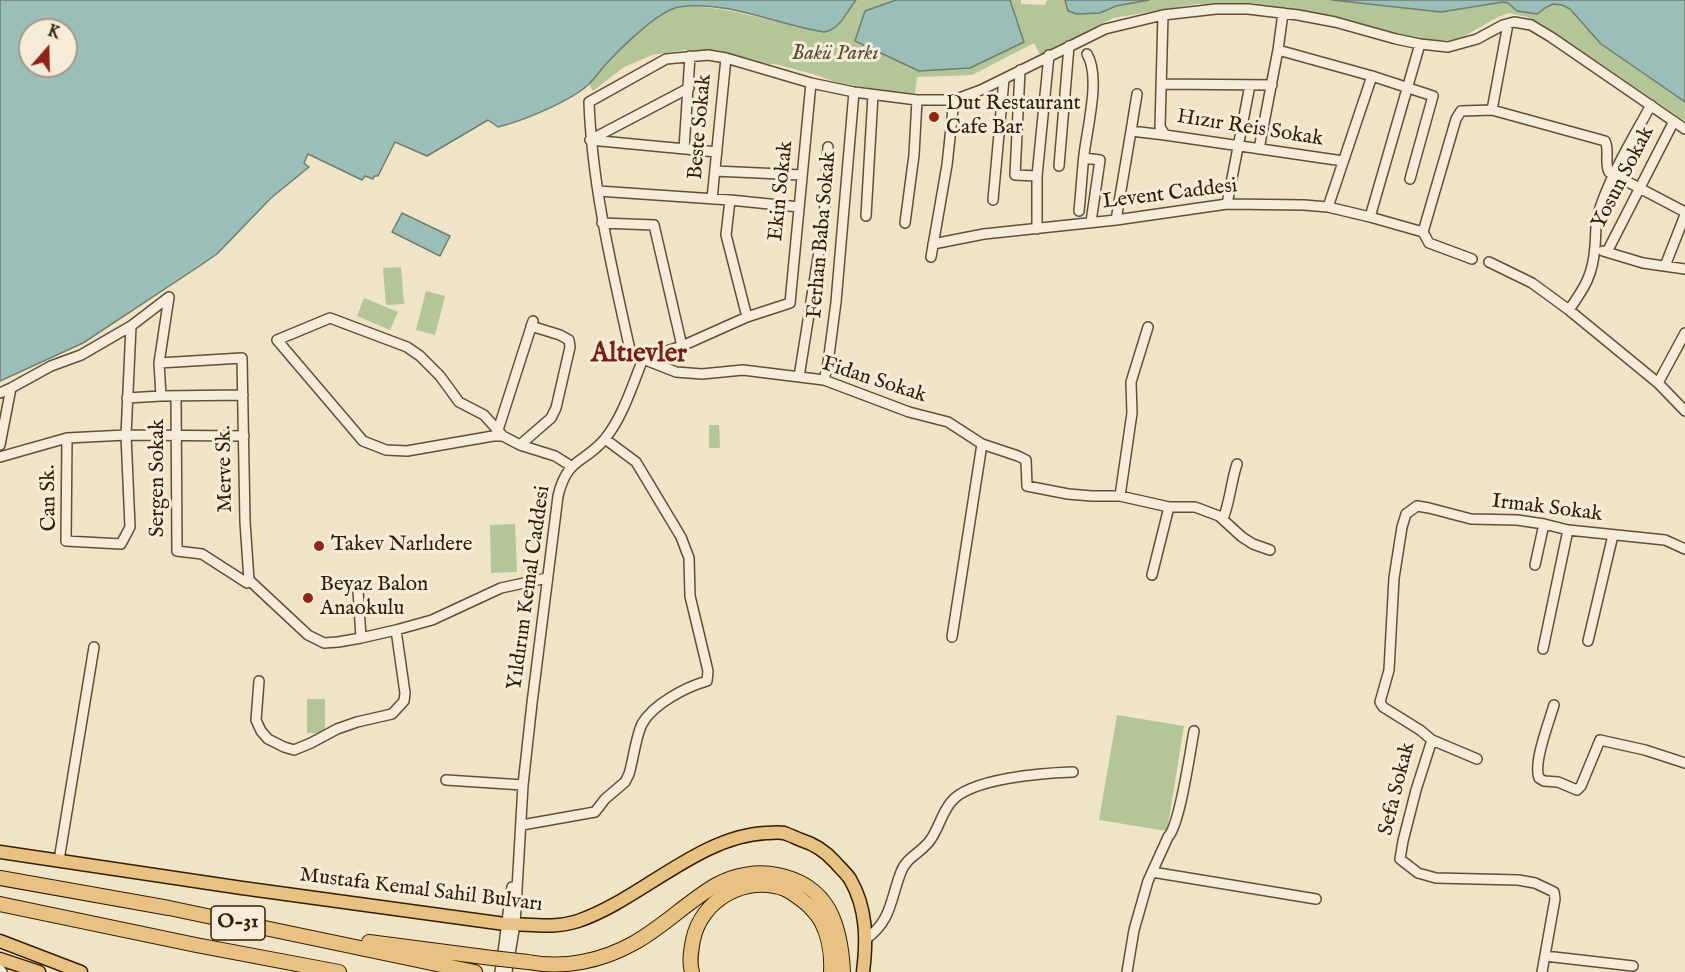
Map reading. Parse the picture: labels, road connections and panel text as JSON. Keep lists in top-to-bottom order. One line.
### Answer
{"streets":{"highway":["O-31"],"main road":["Mustafa Kemal Sahil Bulvarı"],"street":["Beste Sokak","Hızır Reis Sokak","Yosun Sokak","Ekin Sokak","Levent Caddesi","Ferhan Baba Sokak","Fidan Sokak","Merve Sk.","Sergen Sokak","Can Sk.","Irmak Sokak","Yıldırım Kemal Caddesi","Sefa Sokak"]},"crossings":[["Ferhan Baba Sokak","Fidan Sokak"],["Fidan Sokak","Yıldırım Kemal Caddesi"],["Merve Sk.","Sergen Sokak"],["Irmak Sokak","Sefa Sokak"],["Yıldırım Kemal Caddesi","Mustafa Kemal Sahil Bulvarı"]],"districts":["Altıevler"],"parks":["Bakü Parkı"],"places":["Dut Restaurant Cafe Bar","Takev Narlıdere","Beyaz Balon Anaokulu"],"north":"top"}
